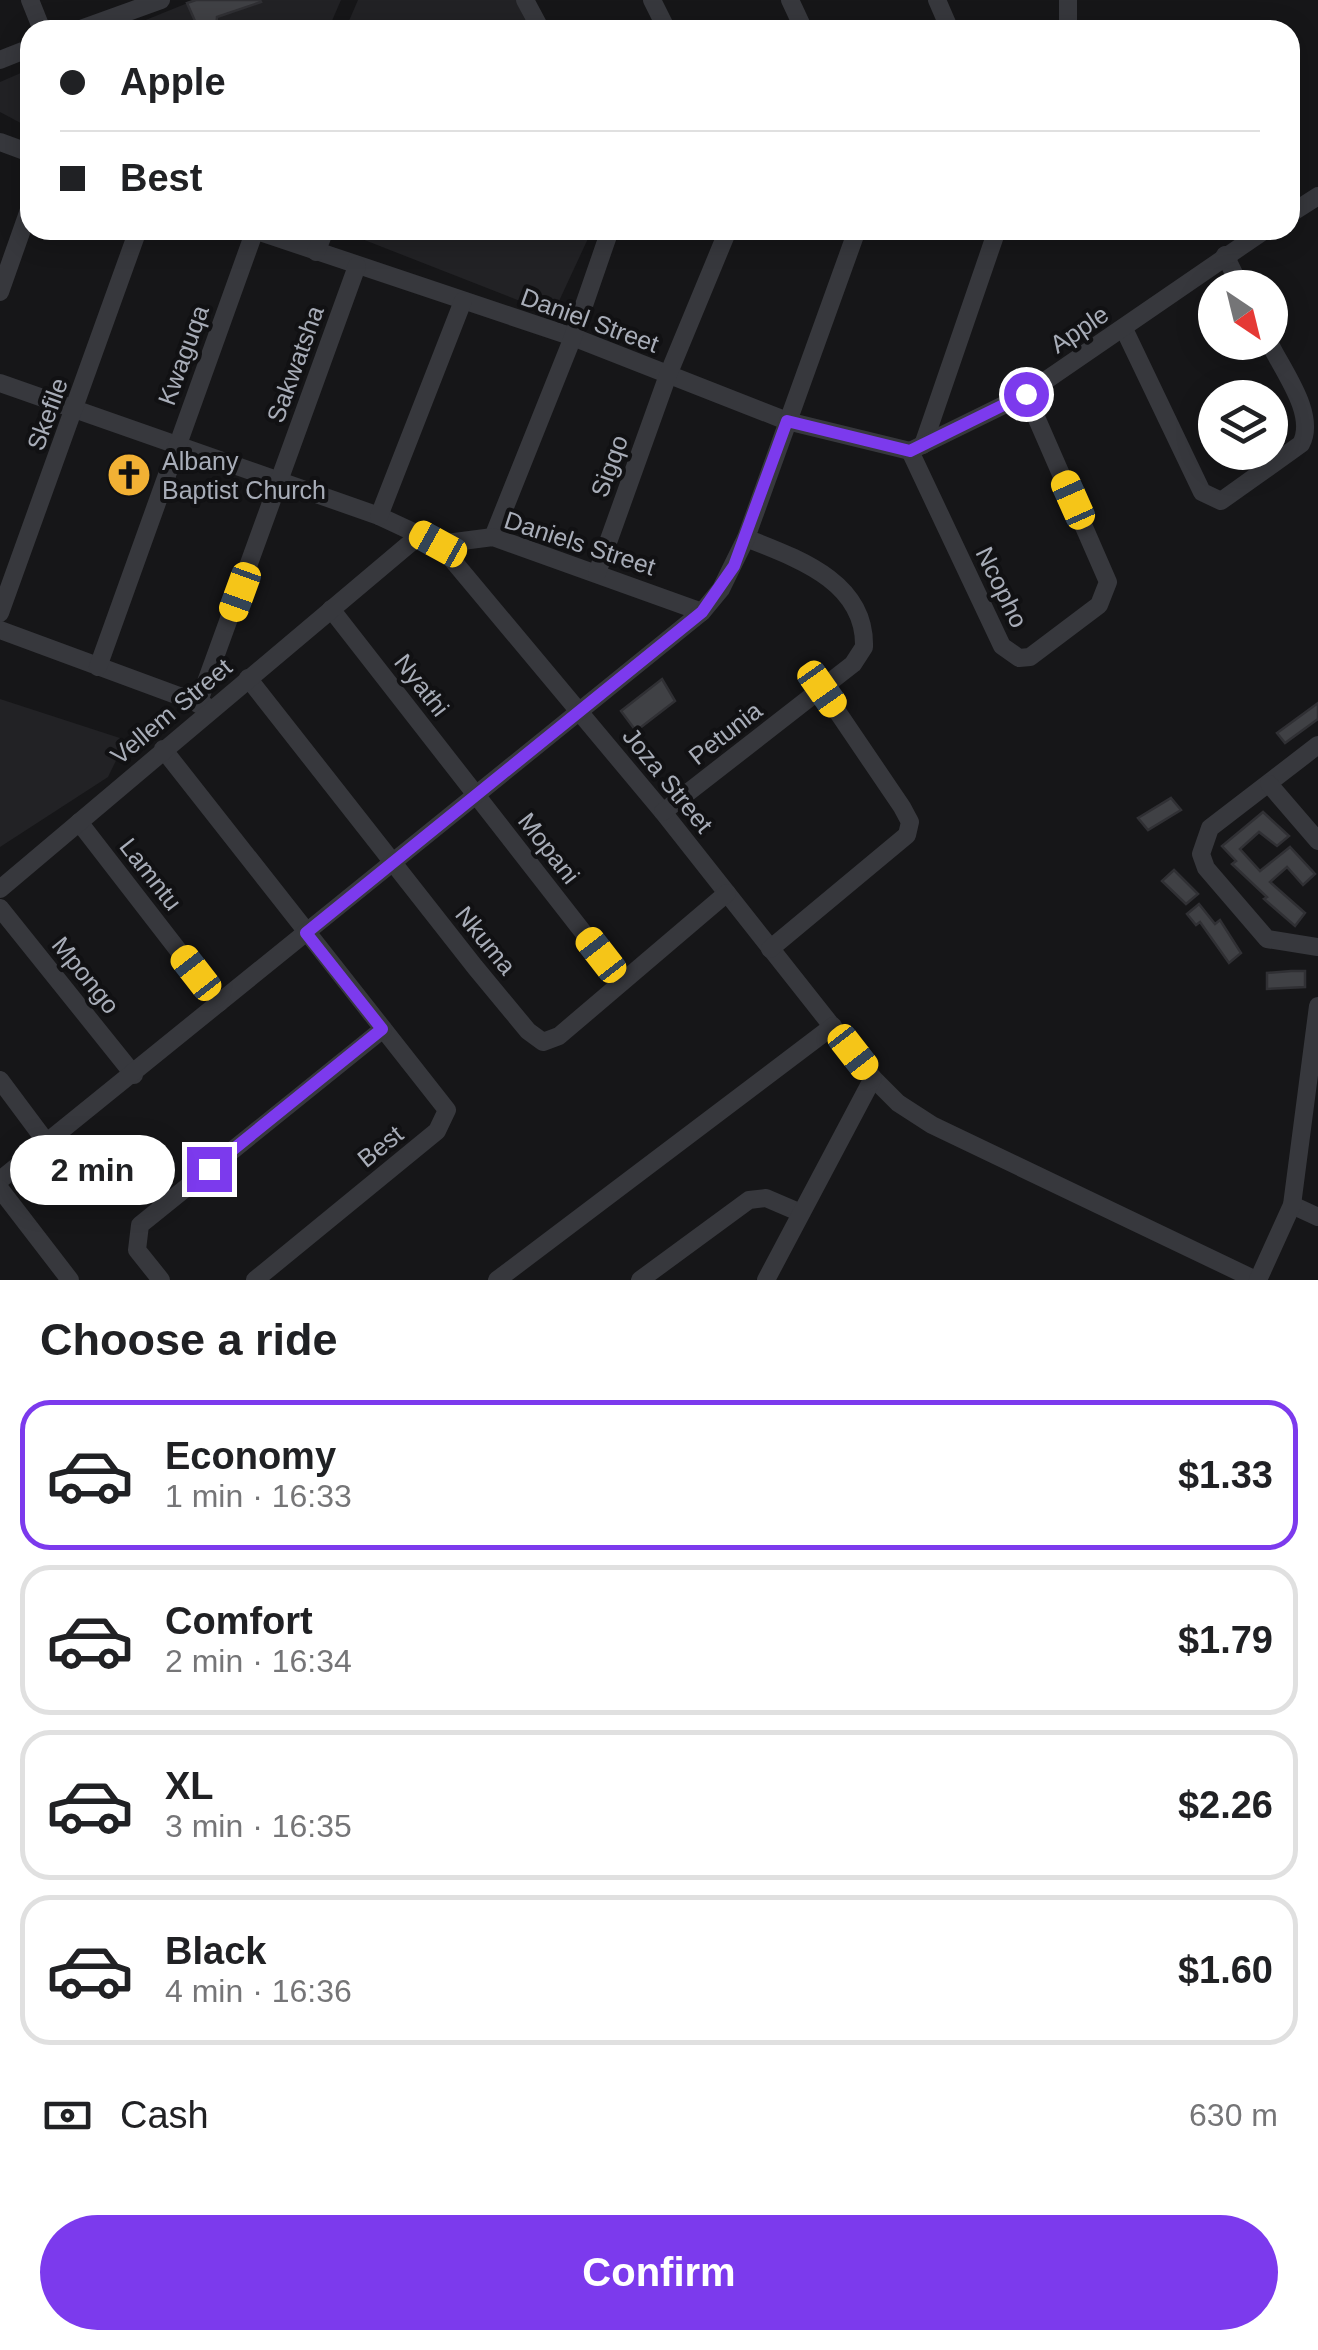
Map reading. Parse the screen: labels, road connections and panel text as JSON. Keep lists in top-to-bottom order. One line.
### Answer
{"streets":{"street":["Daniel Street","Apple","Kwaguqa","Sakwatsha","Skefile","Sigqo","Daniels Street","Ncopho","Nyathi","Vellem Street","Petunia","Joza Street","Mopani","Lamntu","Nkuma","Mpongo","Best"]},"crossings":[["Daniel Street","Apple"],["Daniel Street","Sakwatsha"],["Daniel Street","Sigqo"],["Daniel Street","Ncopho"],["Apple","Ncopho"],["Kwaguqa","Joza Street"],["Sakwatsha","Vellem Street"],["Sakwatsha","Joza Street"],["Skefile","Joza Street"],["Sigqo","Daniels Street"],["Daniels Street","Joza Street"],["Nyathi","Vellem Street"],["Nyathi","Mopani"],["Vellem Street","Joza Street"],["Vellem Street","Lamntu"],["Vellem Street","Nkuma"],["Vellem Street","Best"],["Petunia","Joza Street"],["Joza Street","Nkuma"],["Mopani","Nkuma"]],"places":{"church":["Albany Baptist Church"]},"north":"bottom right","page":{"banner":["Apple","Best"],"bubble":"2 min","heading":"Choose a ride","list":[{"name":"Economy","note":"1 min · 16:33","value":"$1.33"},{"name":"Comfort","note":"2 min · 16:34","value":"$1.79"},{"name":"XL","note":"3 min · 16:35","value":"$2.26"},{"name":"Black","note":"4 min · 16:36","value":"$1.60"}],"pay":["Cash","630 m"],"buttons":"Confirm"}}
